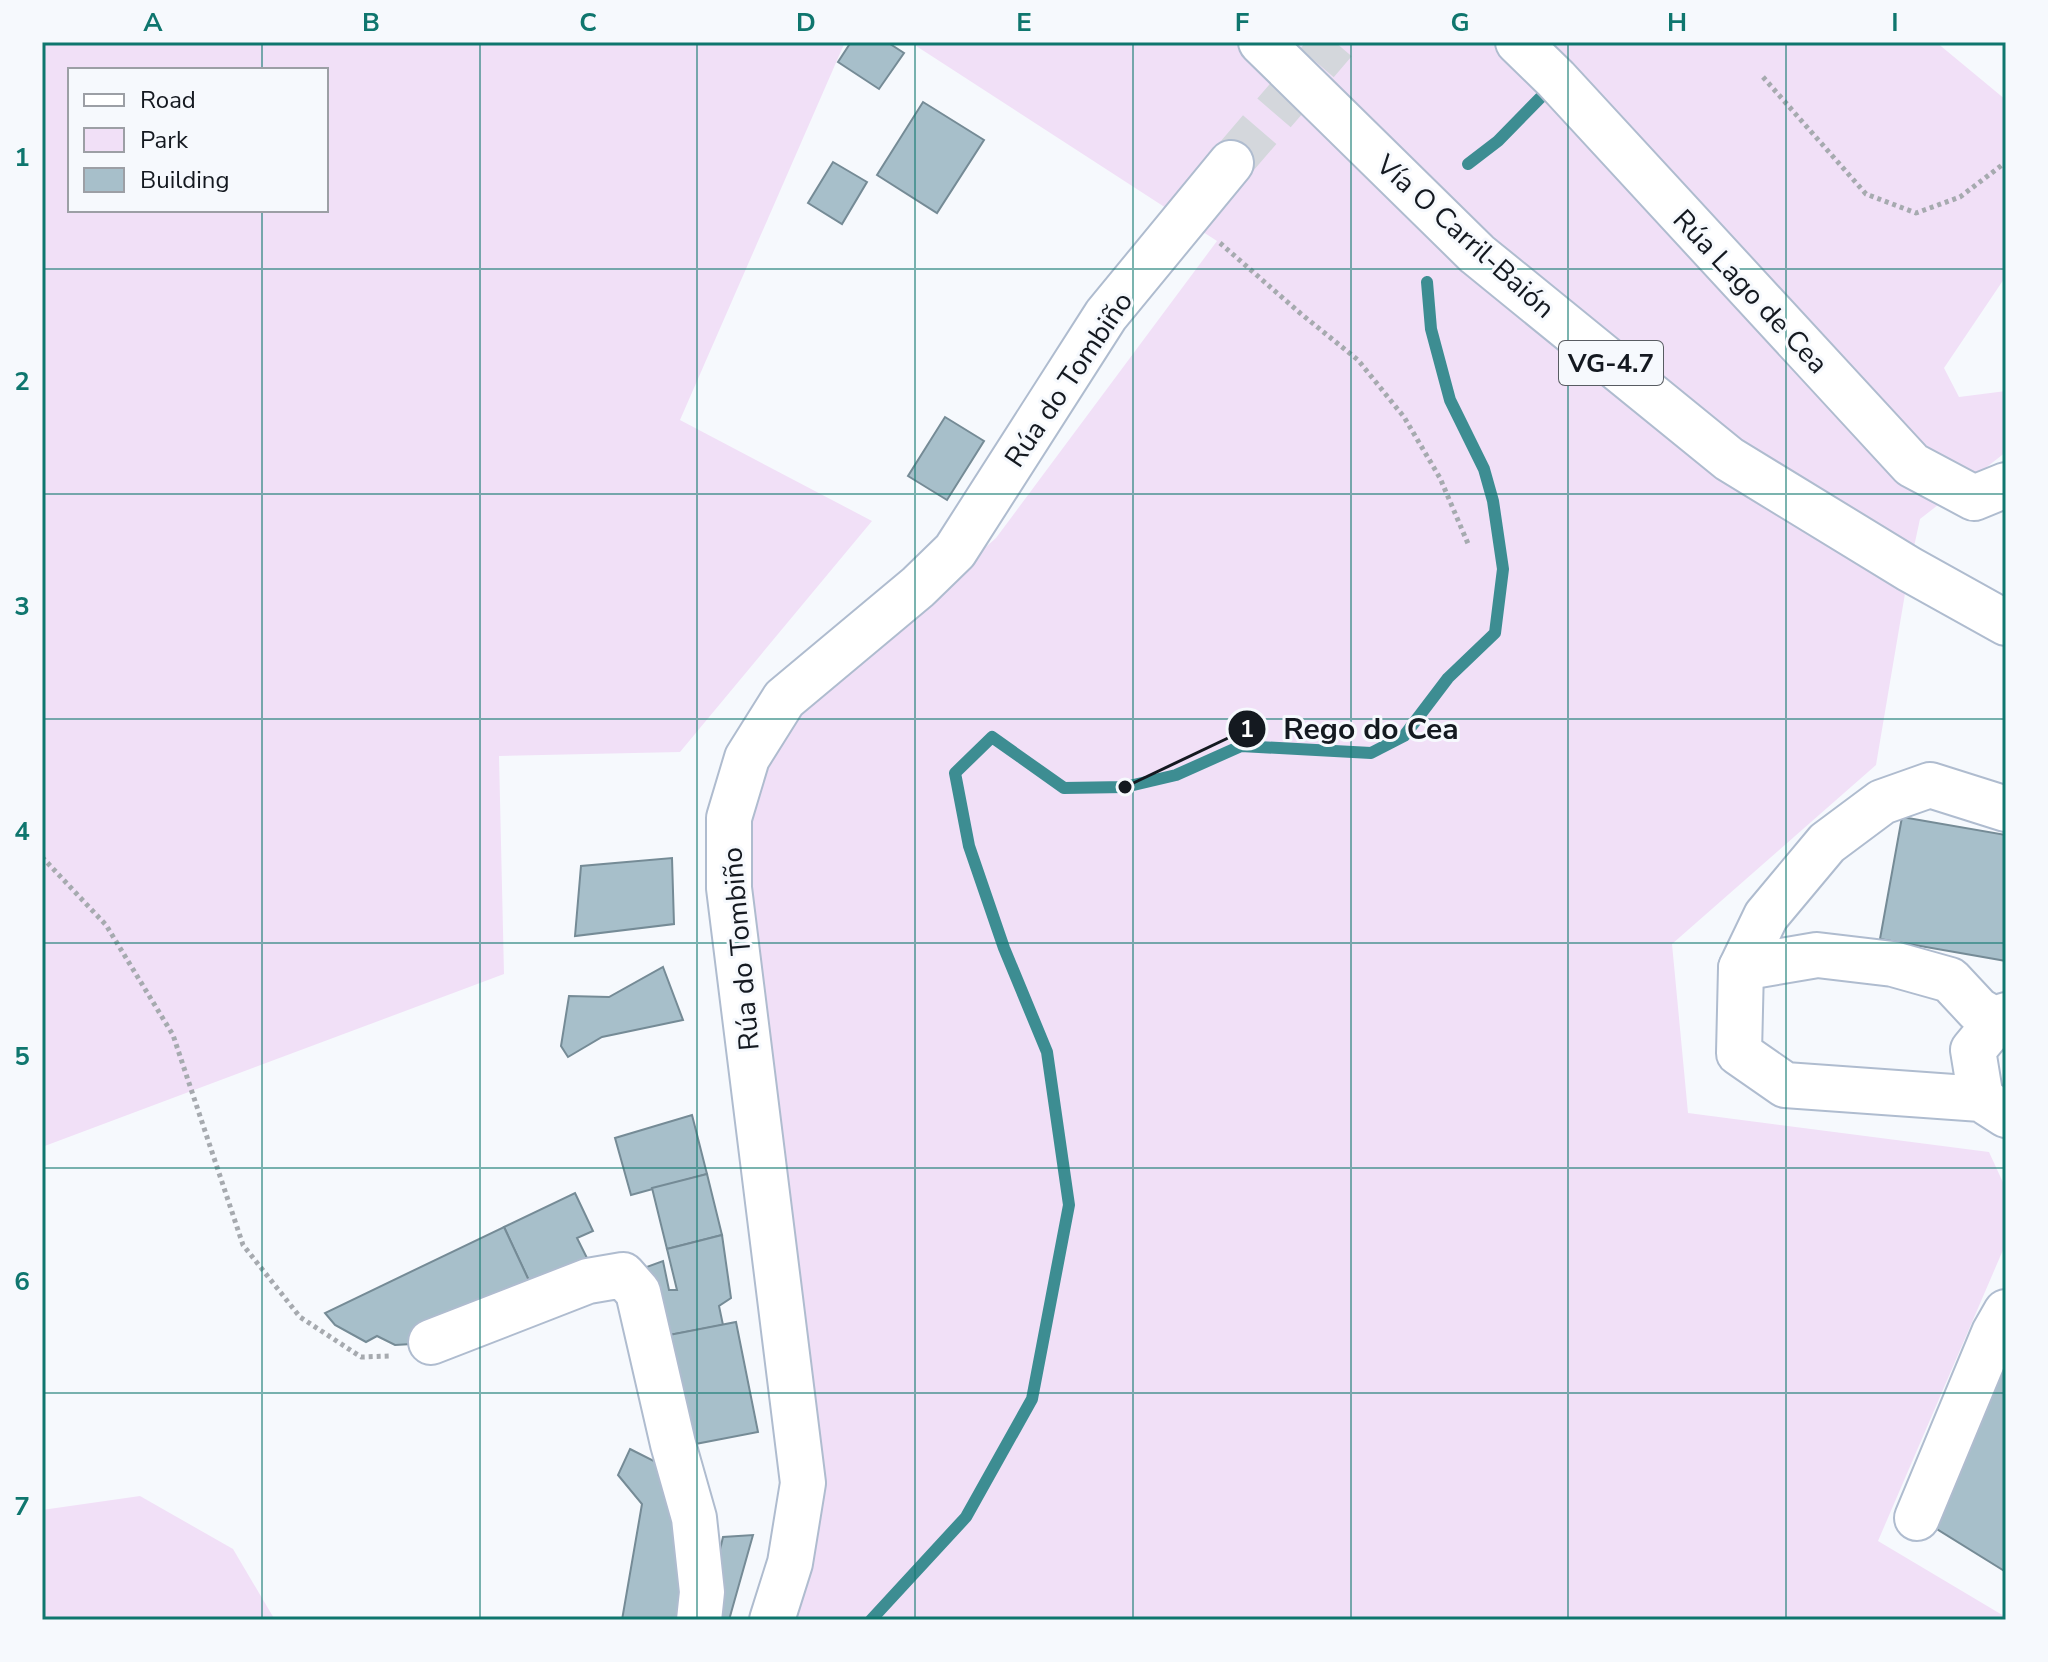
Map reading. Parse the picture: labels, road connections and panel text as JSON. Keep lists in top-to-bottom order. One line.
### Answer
{"streets":{"main road":["Vía O Carril-Baión","Rúa Lago de Cea","VG-4.7","Rúa do Tombiño"]},"places":["Rego do Cea"],"legend":["Road","Park","Building"],"grid":{"columns":["A","B","C","D","E","F","G","H","I"],"rows":["1","2","3","4","5","6","7"]}}
